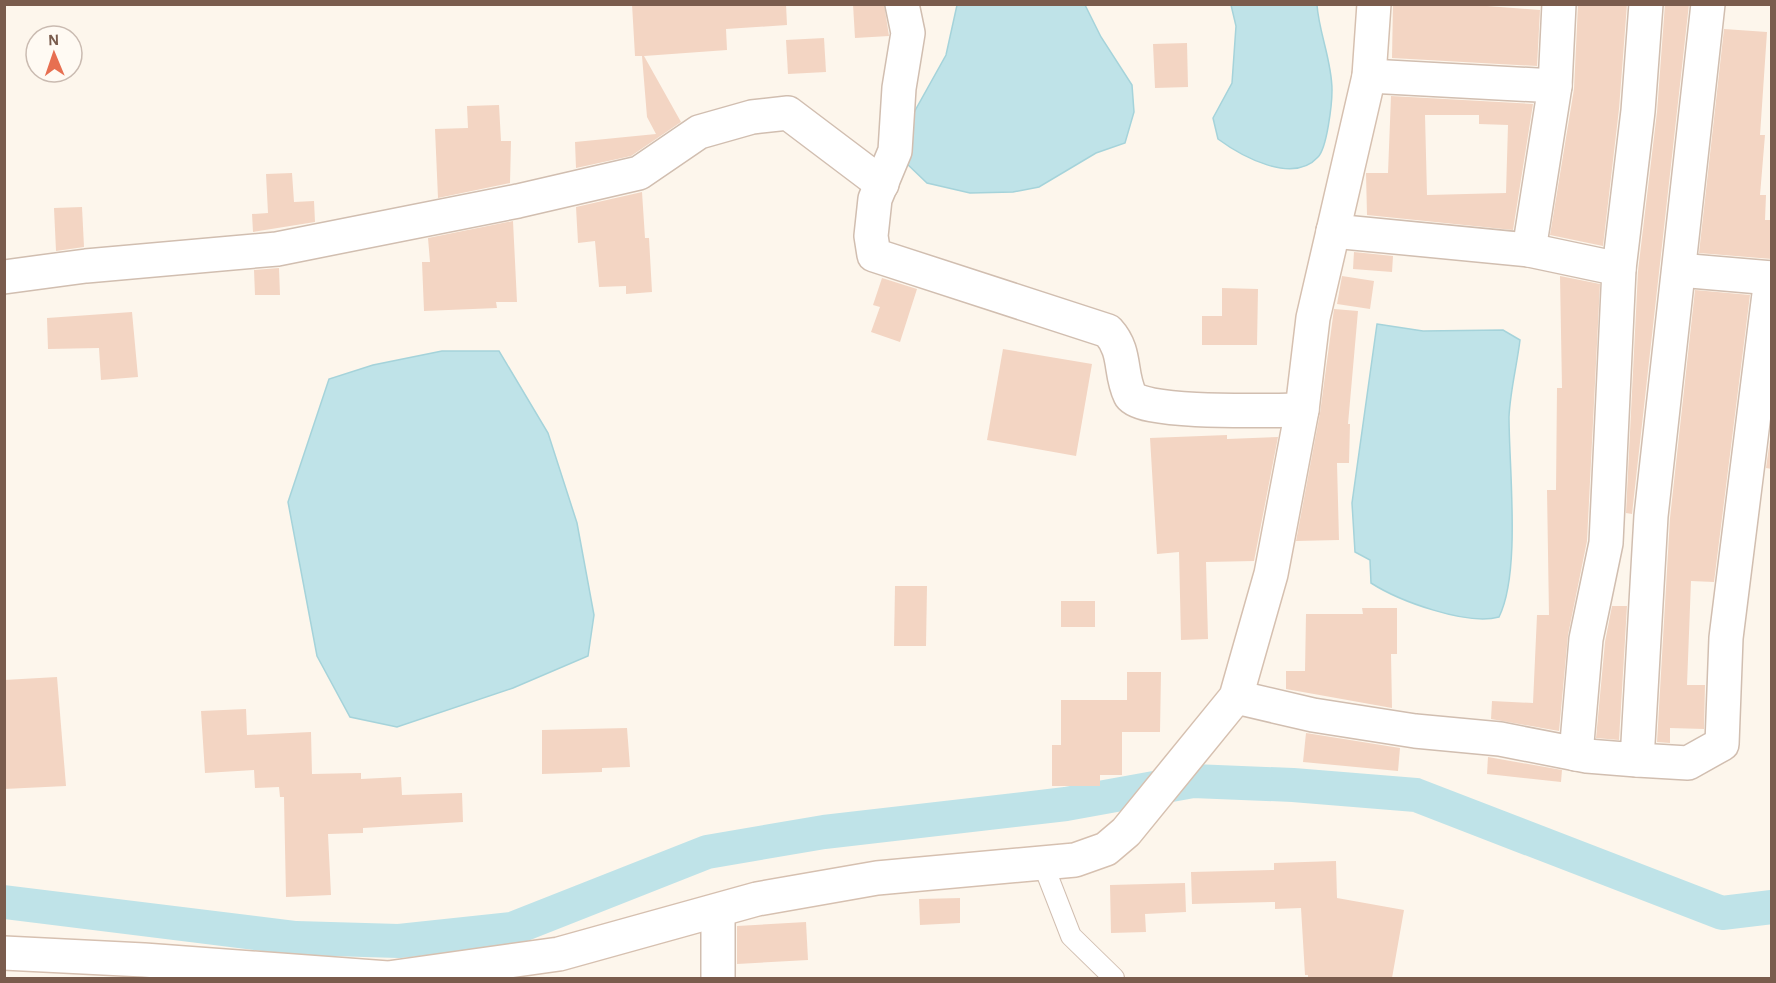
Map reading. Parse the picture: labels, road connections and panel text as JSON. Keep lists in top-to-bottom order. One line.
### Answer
{"north":"top"}
